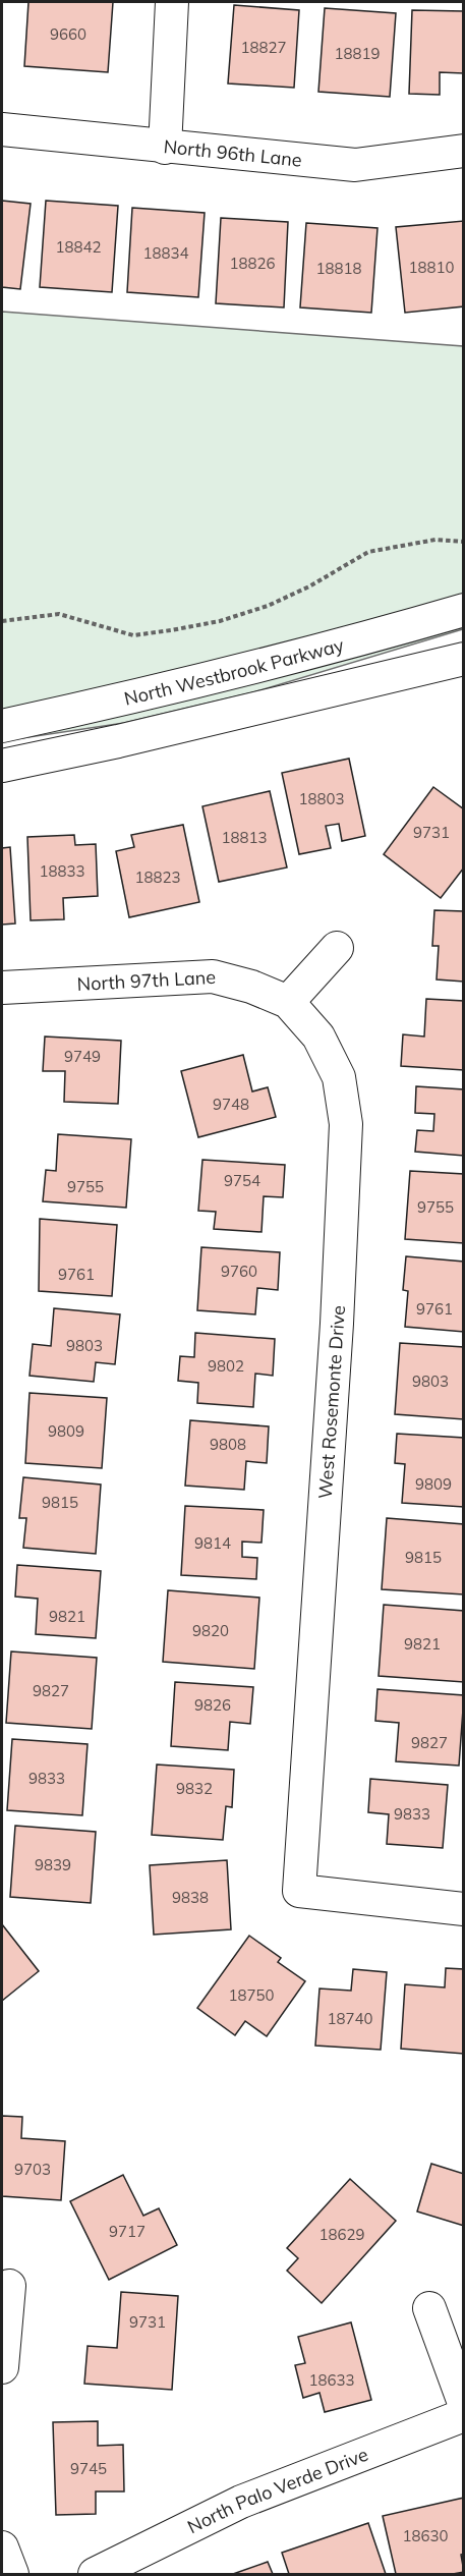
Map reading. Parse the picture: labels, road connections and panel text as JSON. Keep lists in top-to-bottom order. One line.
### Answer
{"streets":{"street":["North 96th Lane","North Westbrook Parkway","North 97th Lane","West Rosemonte Drive","North Palo Verde Drive"]},"crossings":[["North 97th Lane","West Rosemonte Drive"]],"house_numbers":["9660","18827","18819","18842","18834","18826","18810","18818","18803","9731","18813","18833","18823","9749","9748","9754","9755","9755","9760","9761","9761","9803","9802","9803","9809","9808","9809","9815","9814","9815","9821","9820","9821","9827","9826","9827","9833","9832","9833","9839","9838","18750","18740","9703","9717","18629","9731","18633","9745","18630"]}
